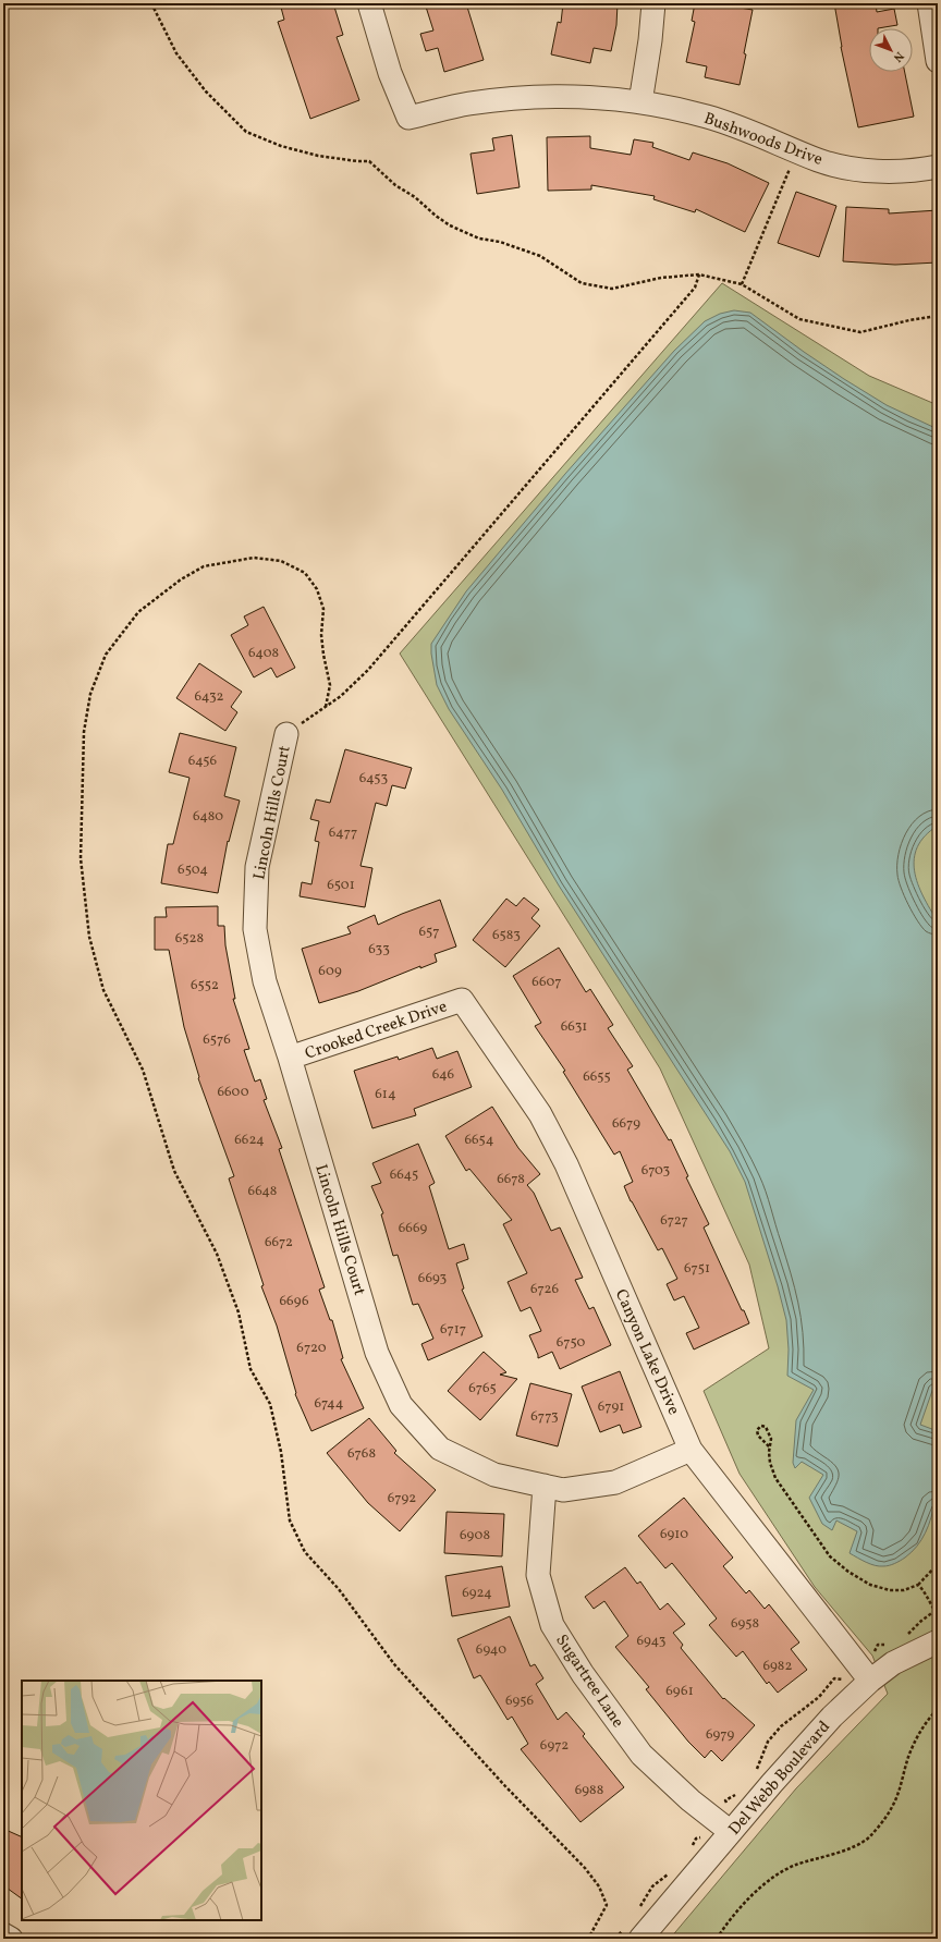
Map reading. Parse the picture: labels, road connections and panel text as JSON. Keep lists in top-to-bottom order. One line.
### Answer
{"streets":{"street":["Bushwoods Drive","Lincoln Hills Court","Crooked Creek Drive","Canyon Lake Drive","Sugartree Lane","Del Webb Boulevard"]},"crossings":[["Lincoln Hills Court","Crooked Creek Drive"],["Lincoln Hills Court","Canyon Lake Drive"],["Lincoln Hills Court","Sugartree Lane"],["Crooked Creek Drive","Canyon Lake Drive"],["Canyon Lake Drive","Del Webb Boulevard"],["Sugartree Lane","Del Webb Boulevard"]],"house_numbers":["6408","6432","6456","6453","6480","6477","6504","6501","657","6583","6528","633","609","6607","6552","6631","6576","646","6655","6600","614","6679","6624","6654","6703","6645","6678","6648","6727","6669","6672","6751","6693","6726","6696","6717","6750","6720","6765","6744","6791","6773","6768","6792","6910","6908","6924","6958","6943","6940","6982","6961","6956","6979","6972","6988"],"north":"bottom right"}
